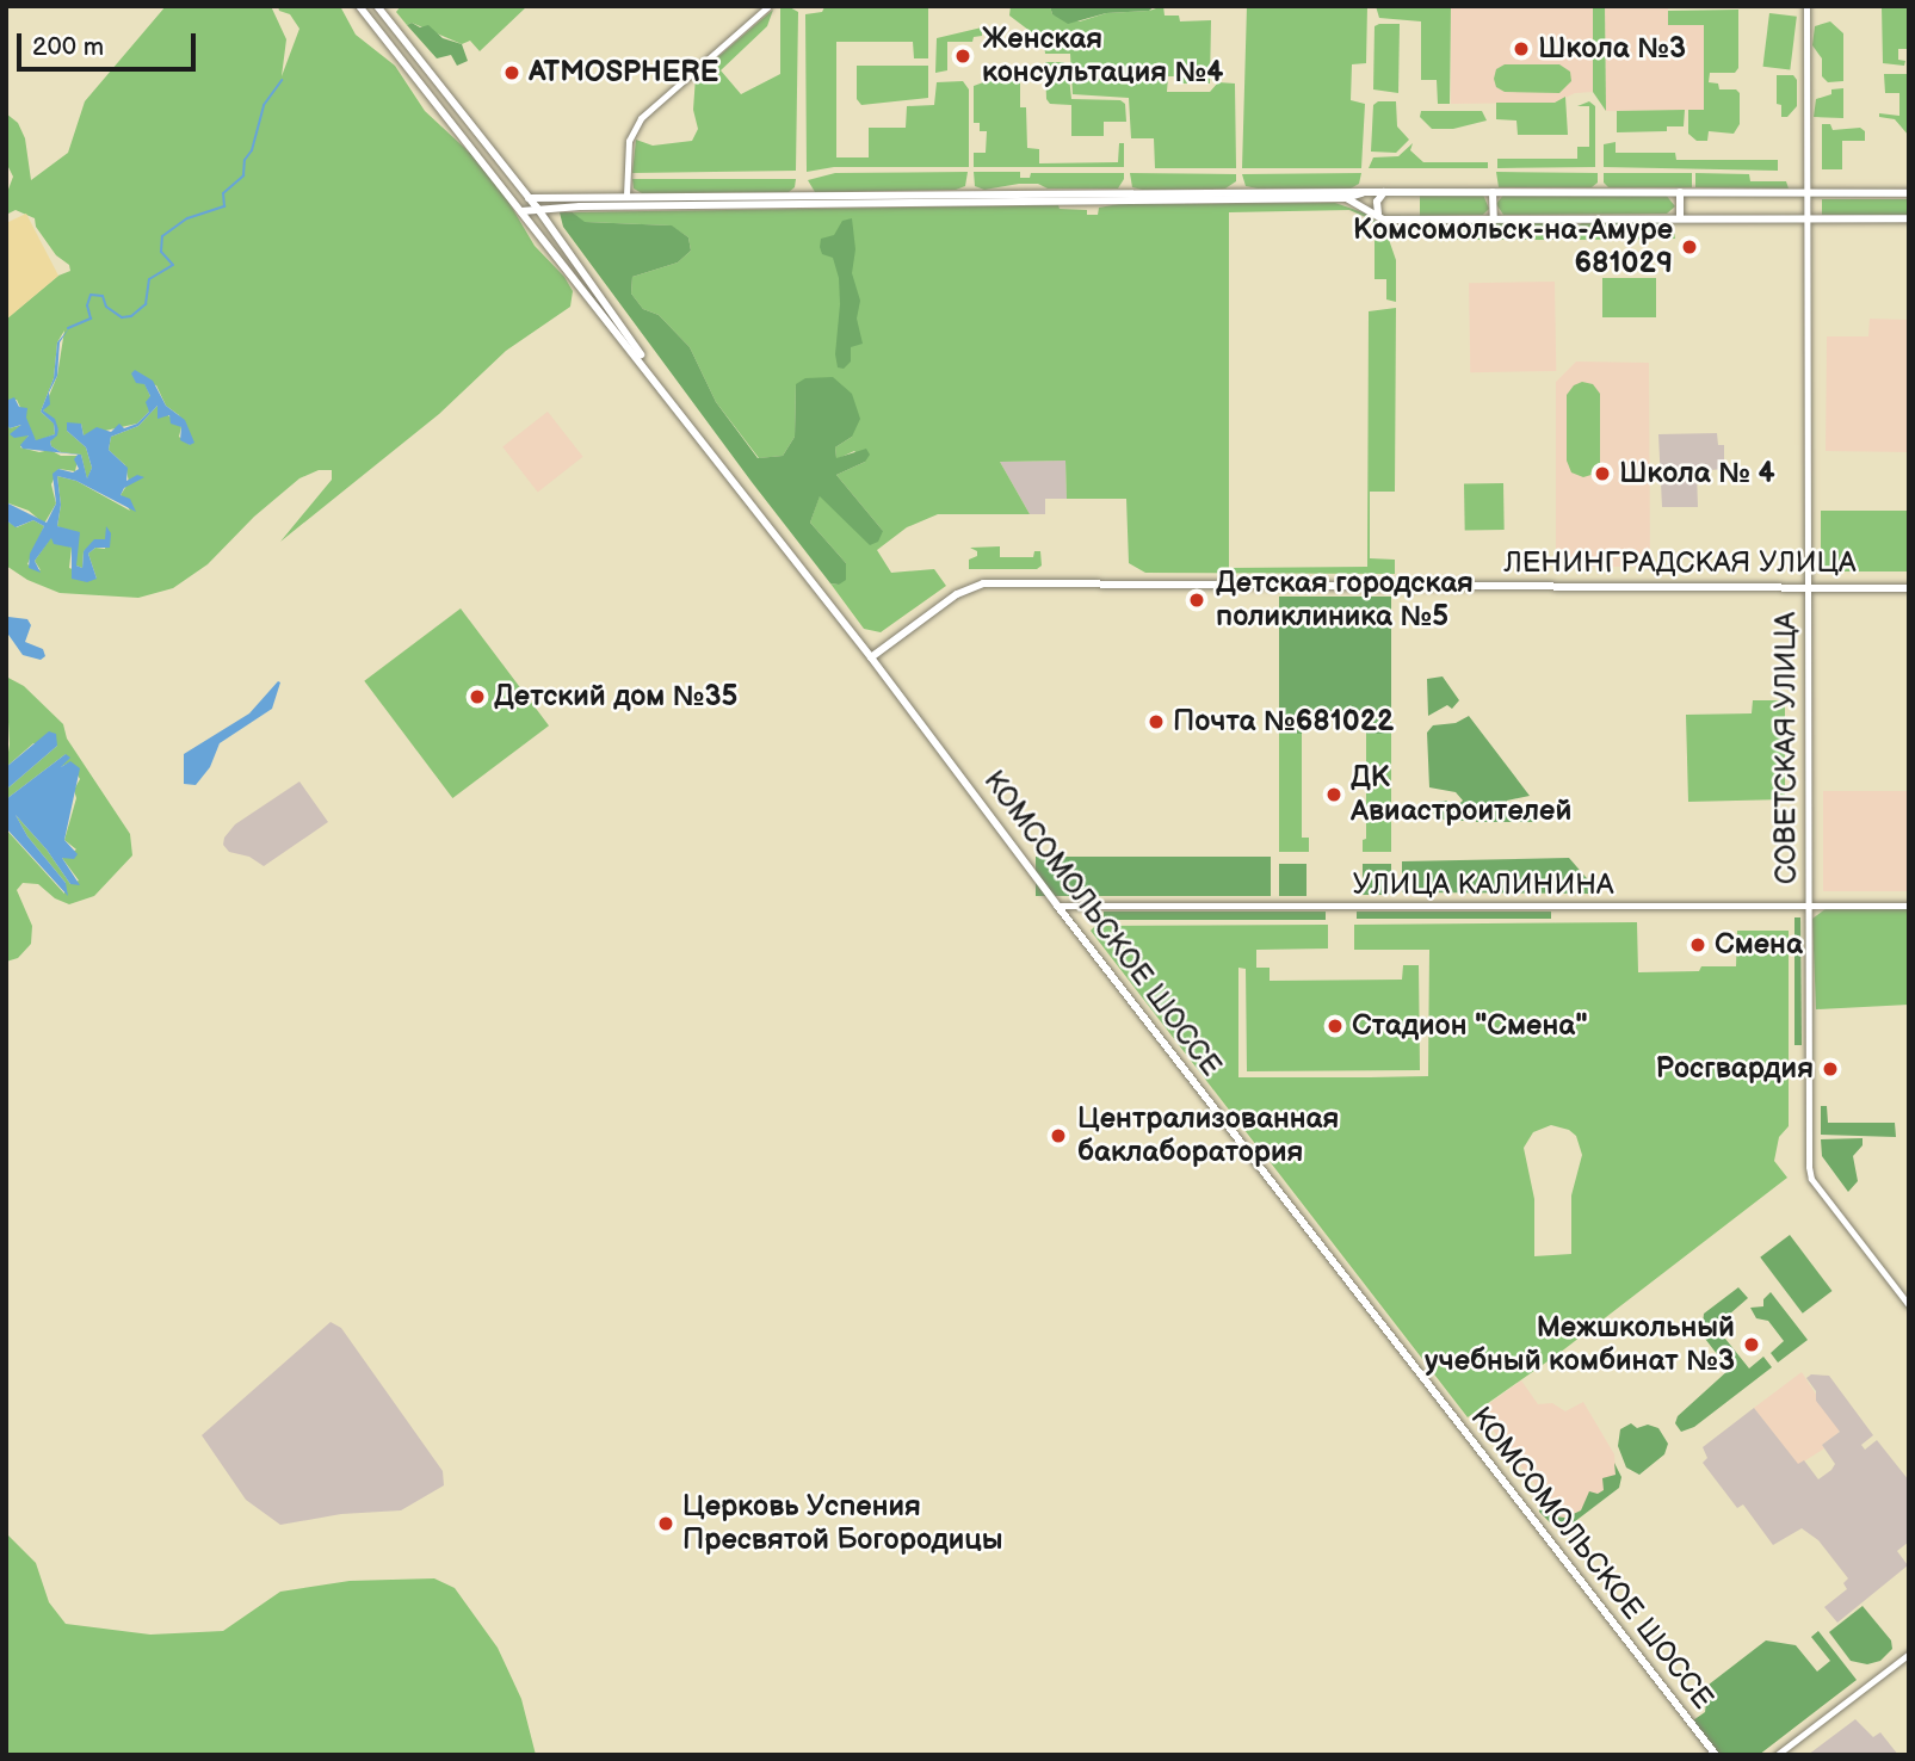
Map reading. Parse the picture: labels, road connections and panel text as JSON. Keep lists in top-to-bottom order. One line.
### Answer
{"streets":{"main road":["ЛЕНИНГРАДСКАЯ УЛИЦА","КОМСОМОЛЬСКОЕ ШОССЕ"],"street":["СОВЕТСКАЯ УЛИЦА","УЛИЦА КАЛИНИНА"]},"crossings":[["ЛЕНИНГРАДСКАЯ УЛИЦА","СОВЕТСКАЯ УЛИЦА"],["ЛЕНИНГРАДСКАЯ УЛИЦА","КОМСОМОЛЬСКОЕ ШОССЕ"],["СОВЕТСКАЯ УЛИЦА","УЛИЦА КАЛИНИНА"],["УЛИЦА КАЛИНИНА","КОМСОМОЛЬСКОЕ ШОССЕ"]],"places":["Школа №3","Женская консультация №4","ATMOSPHERE","Комсомольск-на-Амуре 681029","Школа № 4","Детская городская поликлиника №5","Детский дом №35","Почта №681022","ДК Авиастроителей","Смена","Стадион \"Смена\"","Росгвардия","Централизованная баклаборатория","Межшкольный учебный комбинат №3","Церковь Успения Пресвятой Богородицы"],"scale_bar":"200 m"}
